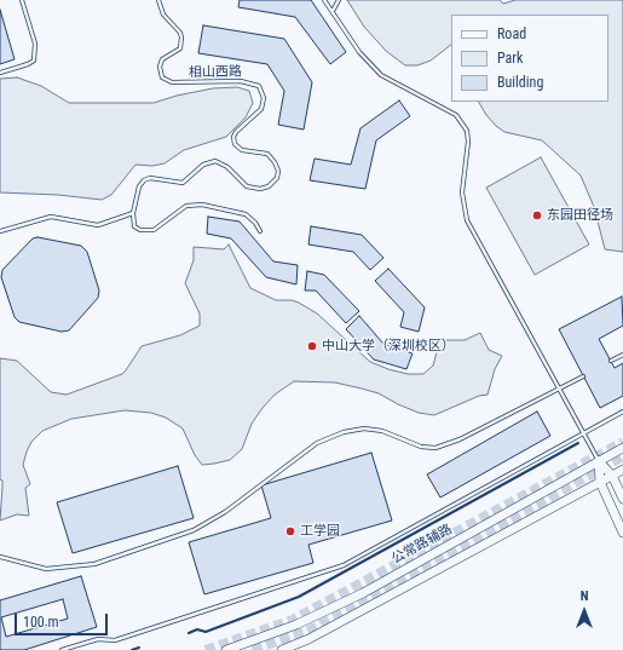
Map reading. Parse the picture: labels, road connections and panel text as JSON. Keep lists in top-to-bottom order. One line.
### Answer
{"streets":{"main road":["公常路辅路"],"lane":["相山西路"]},"places":["东园田径场","中山大学（深圳校区）","工学园"],"legend":["Road","Park","Building"],"scale_bar":"100 m","north":"top"}
